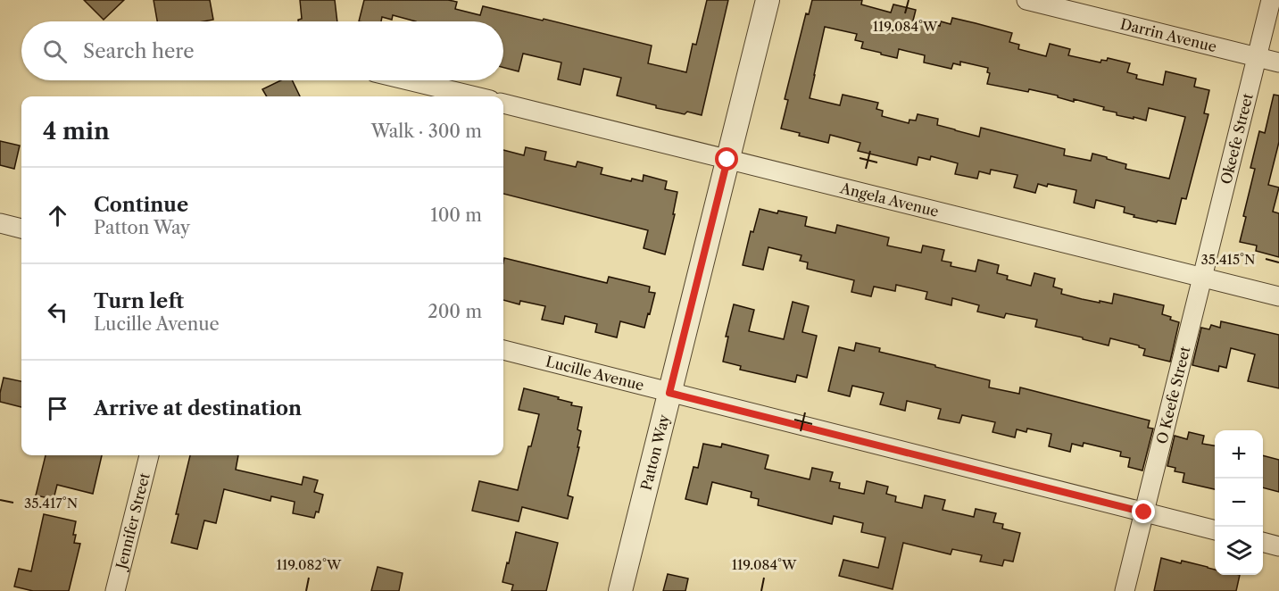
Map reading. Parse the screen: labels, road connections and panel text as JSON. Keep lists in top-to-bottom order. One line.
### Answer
{"streets":{"street":["Darrin Avenue","Okeefe Street","Angela Avenue","Lucille Avenue","O Keefe Street","Patton Way","Jennifer Street"]},"crossings":[["Darrin Avenue","Okeefe Street"],["Okeefe Street","Angela Avenue"],["Okeefe Street","O Keefe Street"],["Angela Avenue","O Keefe Street"],["Angela Avenue","Patton Way"],["Lucille Avenue","O Keefe Street"],["Lucille Avenue","Patton Way"]],"page":{"search":"Search here","heading":["4 min","Walk · 300 m"],"list":[["Continue","Patton Way","100 m"],["Turn left","Lucille Avenue","200 m"],"Arrive at destination"],"map_buttons":["+","−"]},"coordinates":["119.084°W","35.415°N","35.417°N","119.082°W"]}
